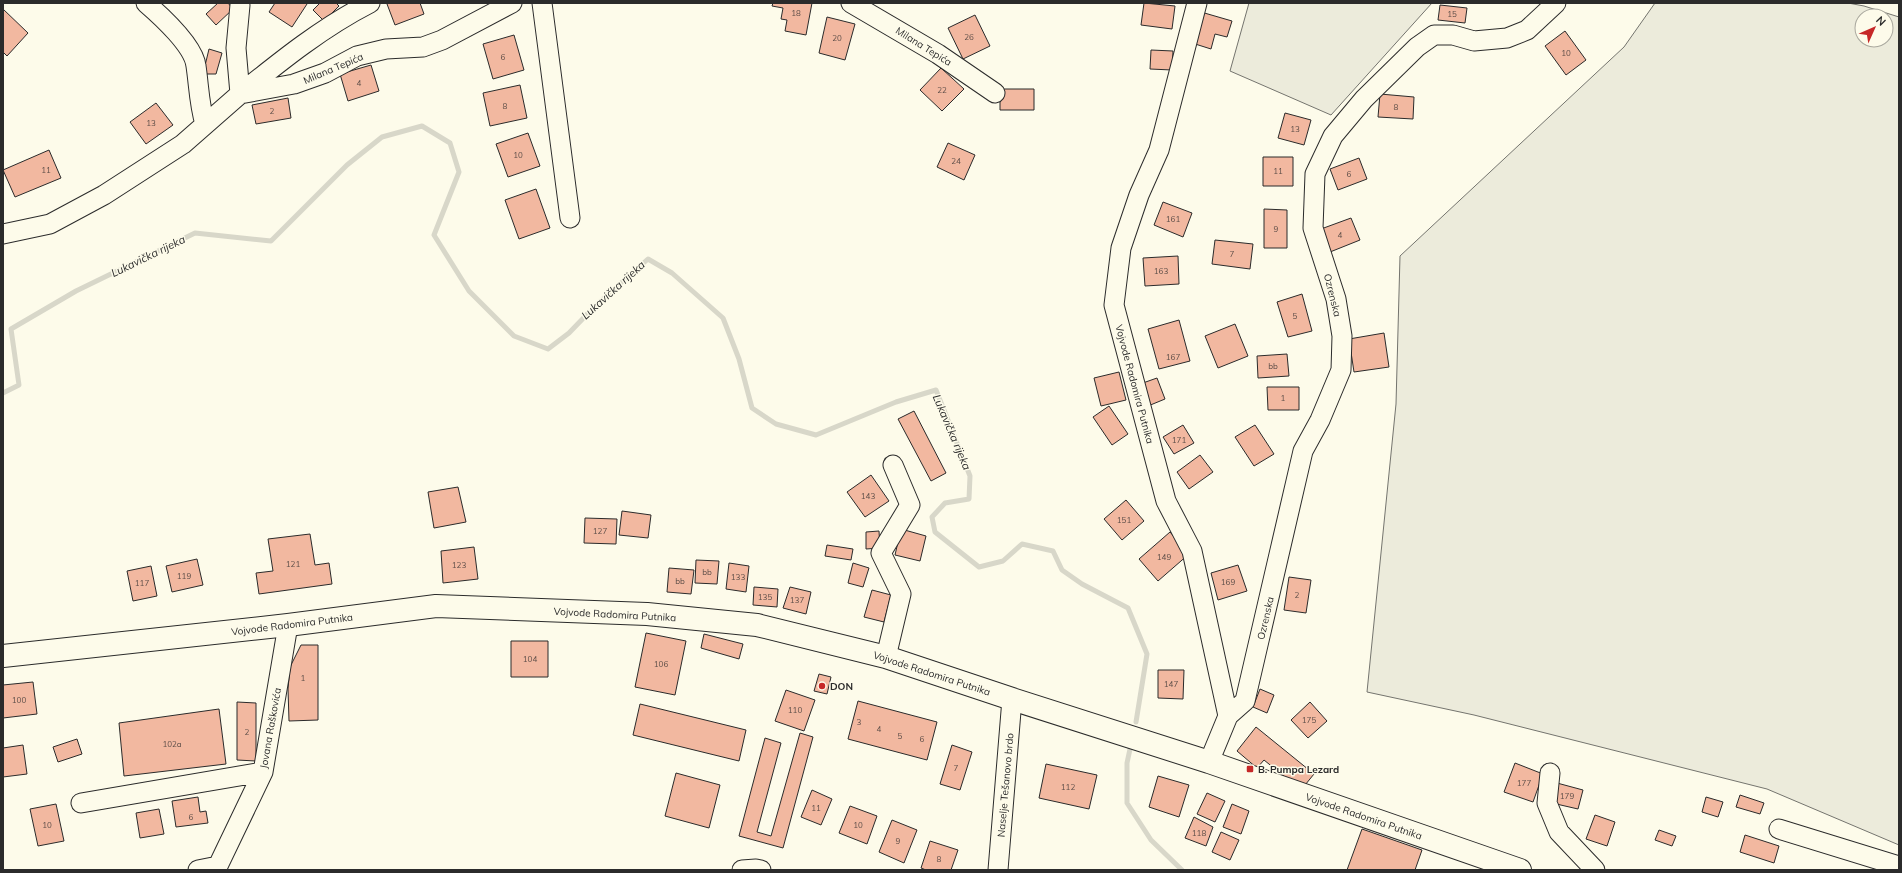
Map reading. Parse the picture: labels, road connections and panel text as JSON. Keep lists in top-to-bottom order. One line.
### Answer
{"streets":{"main road":["Vojvode Radomira Putnika"],"street":["Milana Tepića","Ozrenska","Jovana Raškovića","Naselje Tešanovo brdo"]},"crossings":[["Ozrenska","Vojvode Radomira Putnika"],["Vojvode Radomira Putnika","Jovana Raškovića"],["Vojvode Radomira Putnika","Naselje Tešanovo brdo"]],"water":["Lukavička rijeka"],"places":{"other":["DON"],"transit":["B. Pumpa Lezard"]},"house_numbers":["18","15","26","20","10","6","4","22","8","8","2","13","13","10","24","11","11","6","161","9","4","7","163","5","167","bb","1","171","143","151","127","149","121","123","bb","119","133","bb","169","117","2","135","137","104","106","1","147","100","110","175","3","4","2","5","6","102a","7","177","112","179","11","6","10","10","118","9","8"],"north":"top right"}
